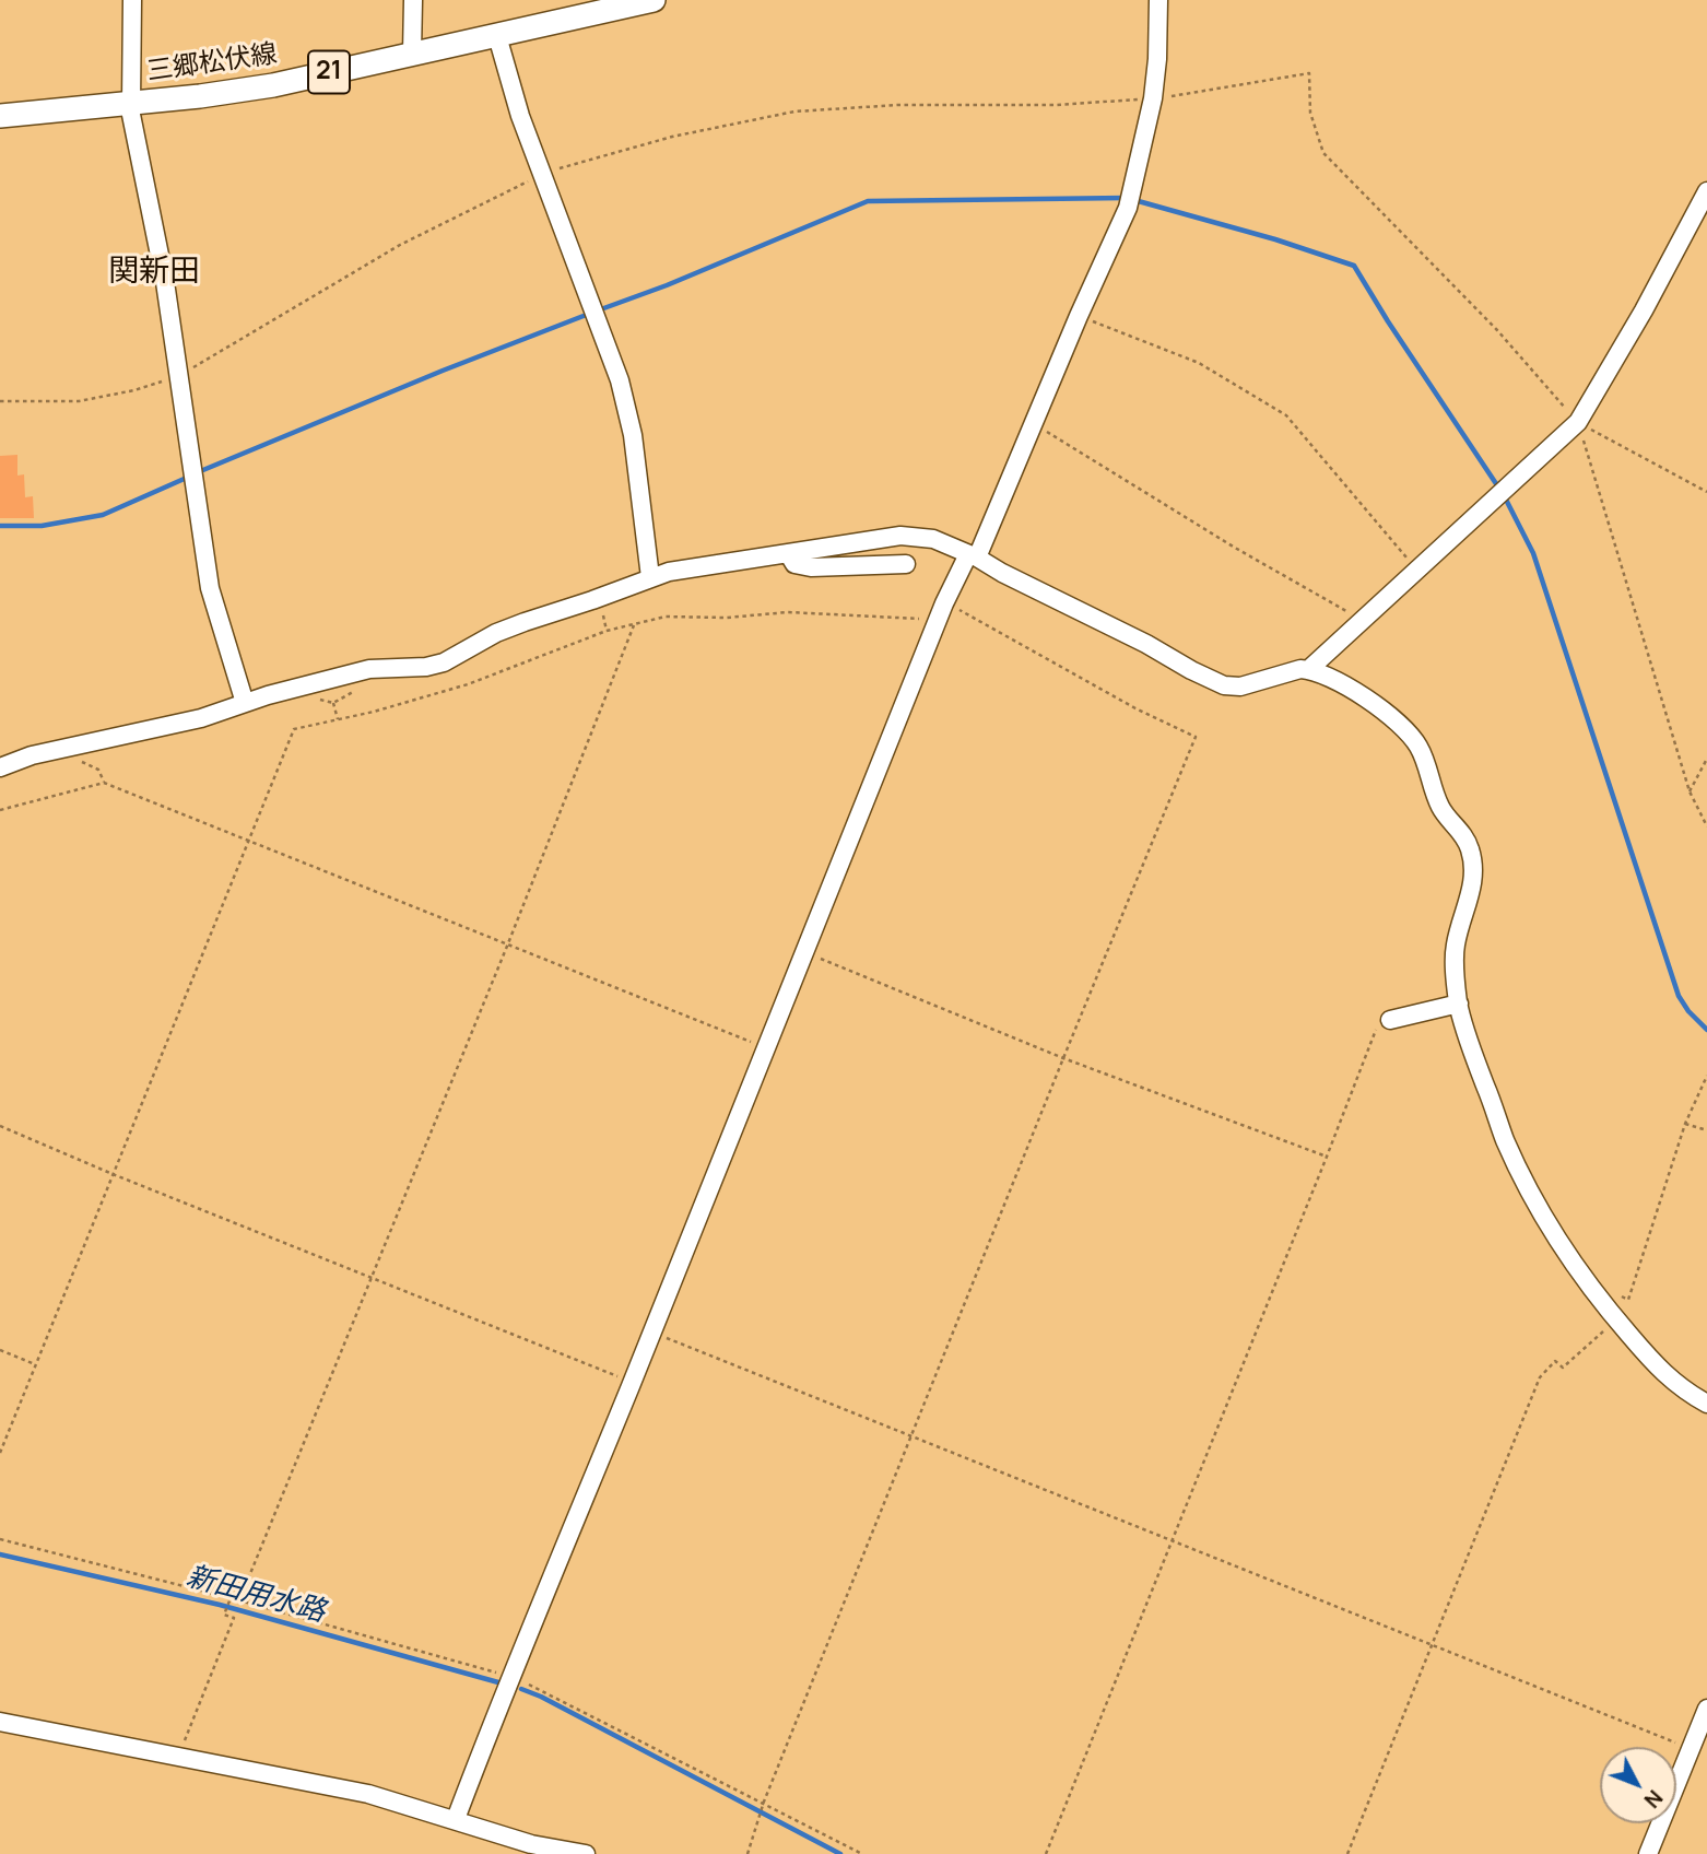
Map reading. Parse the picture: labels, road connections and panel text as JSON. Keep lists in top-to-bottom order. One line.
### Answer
{"streets":{"main road":["三郷松伏線","21"]},"districts":["関新田"],"water":["新田用水路"],"north":"bottom right"}
